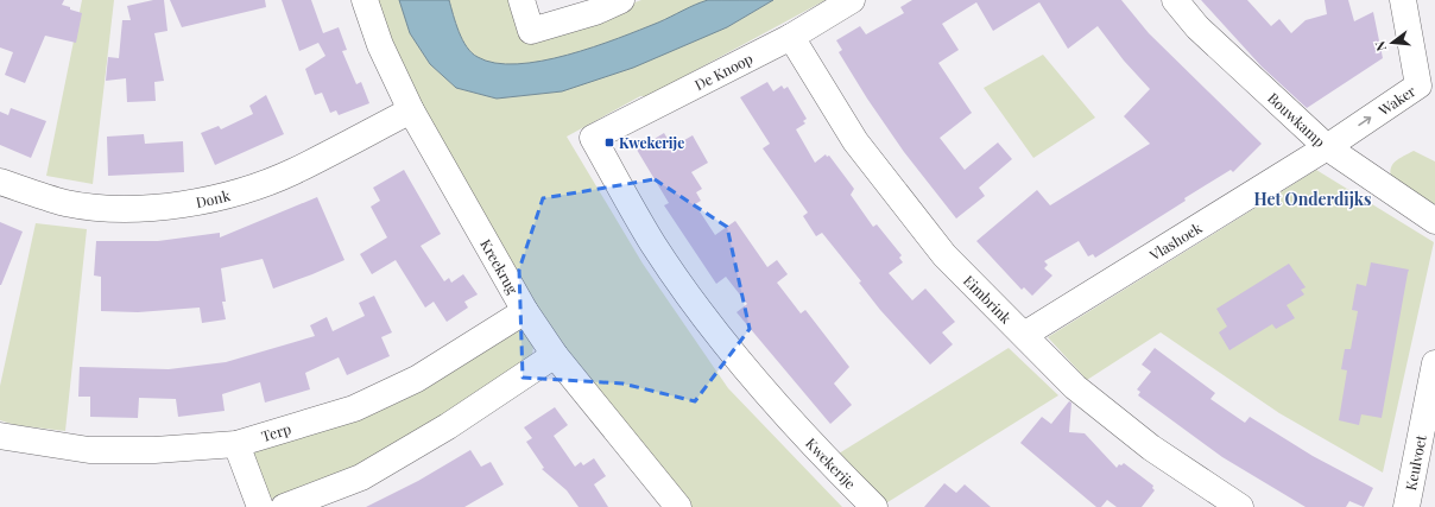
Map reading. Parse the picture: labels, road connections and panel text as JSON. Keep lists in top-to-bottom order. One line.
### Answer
{"streets":{"street":["De Knoop","Waker","Bouwkamp","Donk","Vlashoek","Kreekrug","Eimbrink","Terp","Kwekerije","Keulvoet"]},"crossings":[["De Knoop","Eimbrink"],["De Knoop","Kwekerije"],["Waker","Bouwkamp"],["Waker","Vlashoek"],["Bouwkamp","Vlashoek"],["Donk","Kreekrug"],["Vlashoek","Eimbrink"],["Kreekrug","Terp"]],"one_way":["Waker"],"districts":["Het Onderdijks"],"places":{"transit":["Kwekerije"]},"north":"left"}
